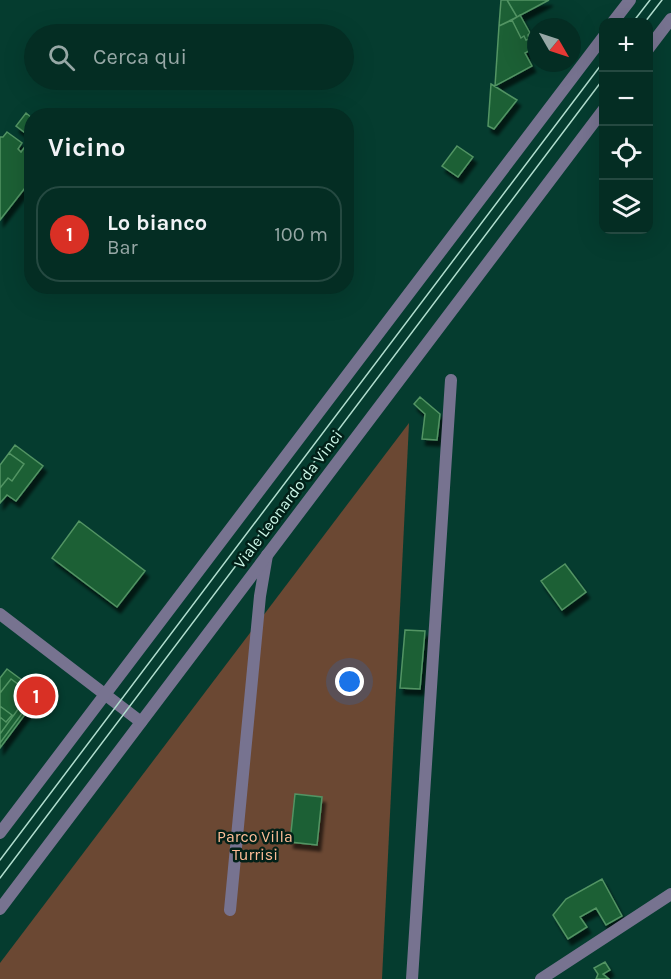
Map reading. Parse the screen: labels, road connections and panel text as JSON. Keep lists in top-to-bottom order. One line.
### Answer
{"streets":{"street":["Viale Leonardo da Vinci"]},"parks":["Parco Villa Turrisi"],"north":"bottom right","page":{"map_buttons":["+","−"],"search":"Cerca qui","heading":"Vicino","list":[{"mark":"1","name":"Lo bianco","note":"Bar","value":"100 m"}],"pins":"1"}}
